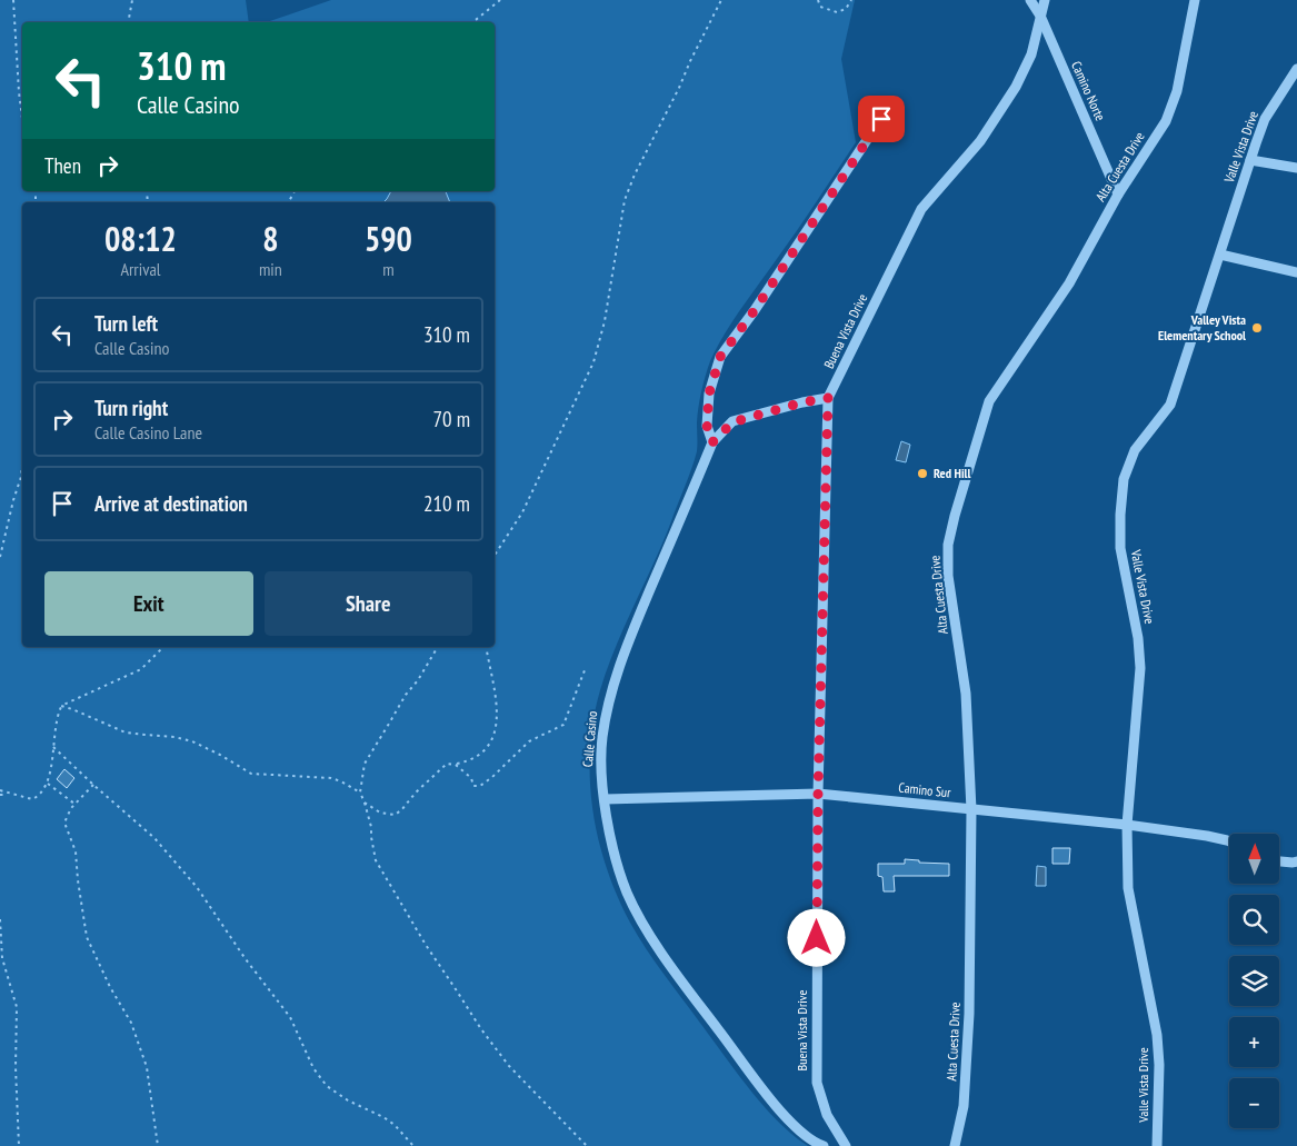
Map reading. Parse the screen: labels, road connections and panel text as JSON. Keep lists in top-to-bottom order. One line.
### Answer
{"streets":{"street":["Camino Norte","Valle Vista Drive","Alta Cuesta Drive","Buena Vista Drive","Calle Casino","Camino Sur"]},"crossings":[["Camino Norte","Alta Cuesta Drive"],["Camino Norte","Buena Vista Drive"],["Valle Vista Drive","Camino Sur"],["Alta Cuesta Drive","Camino Sur"],["Buena Vista Drive","Calle Casino"],["Buena Vista Drive","Camino Sur"],["Calle Casino","Camino Sur"]],"places":["Valley Vista Elementary School","Red Hill"],"north":"top","page":{"turn":["310 m","Calle Casino"],"then":"Then","eta":["08:12","Arrival","8","min","590","m"],"list":[{"name":"Turn left","note":"Calle Casino","value":"310 m"},{"name":"Turn right","note":"Calle Casino Lane","value":"70 m"},{"name":"Arrive at destination","value":"210 m"}],"buttons":["Exit","Share"],"map_buttons":["+","−"]}}
